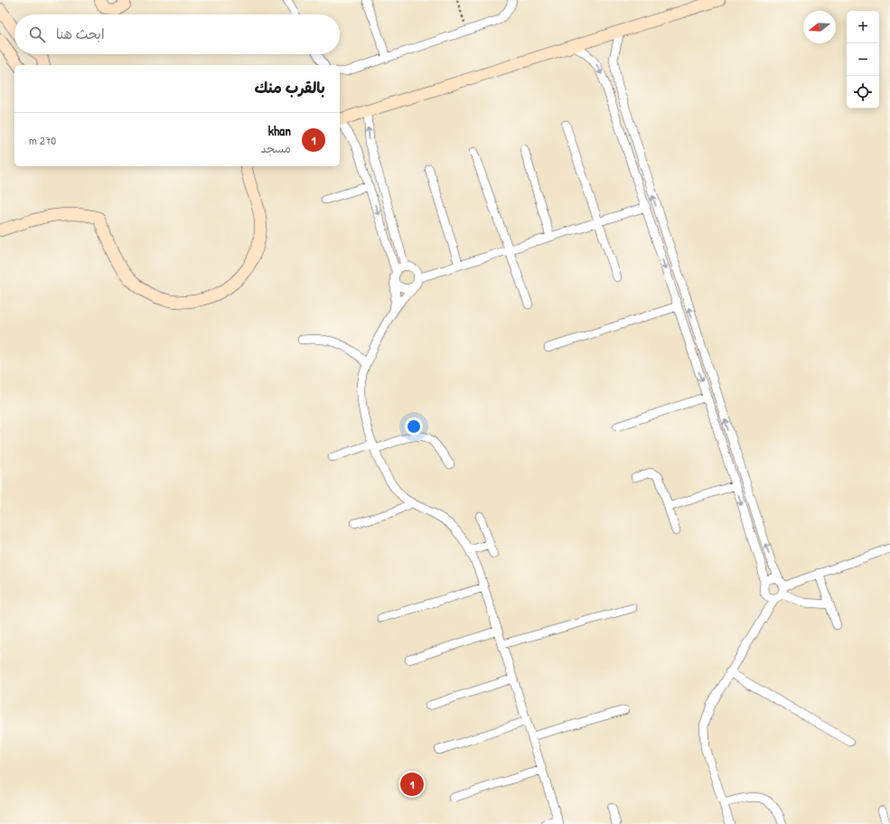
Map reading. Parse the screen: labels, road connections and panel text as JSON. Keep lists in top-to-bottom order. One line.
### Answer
{"north":"left","page":{"map_buttons":["+","−"],"search":"ابحث هنا","heading":"بالقرب منك","list":[{"mark":"1","name":"khan","note":"مسجد","value":"270 m"}],"pins":"1"}}
